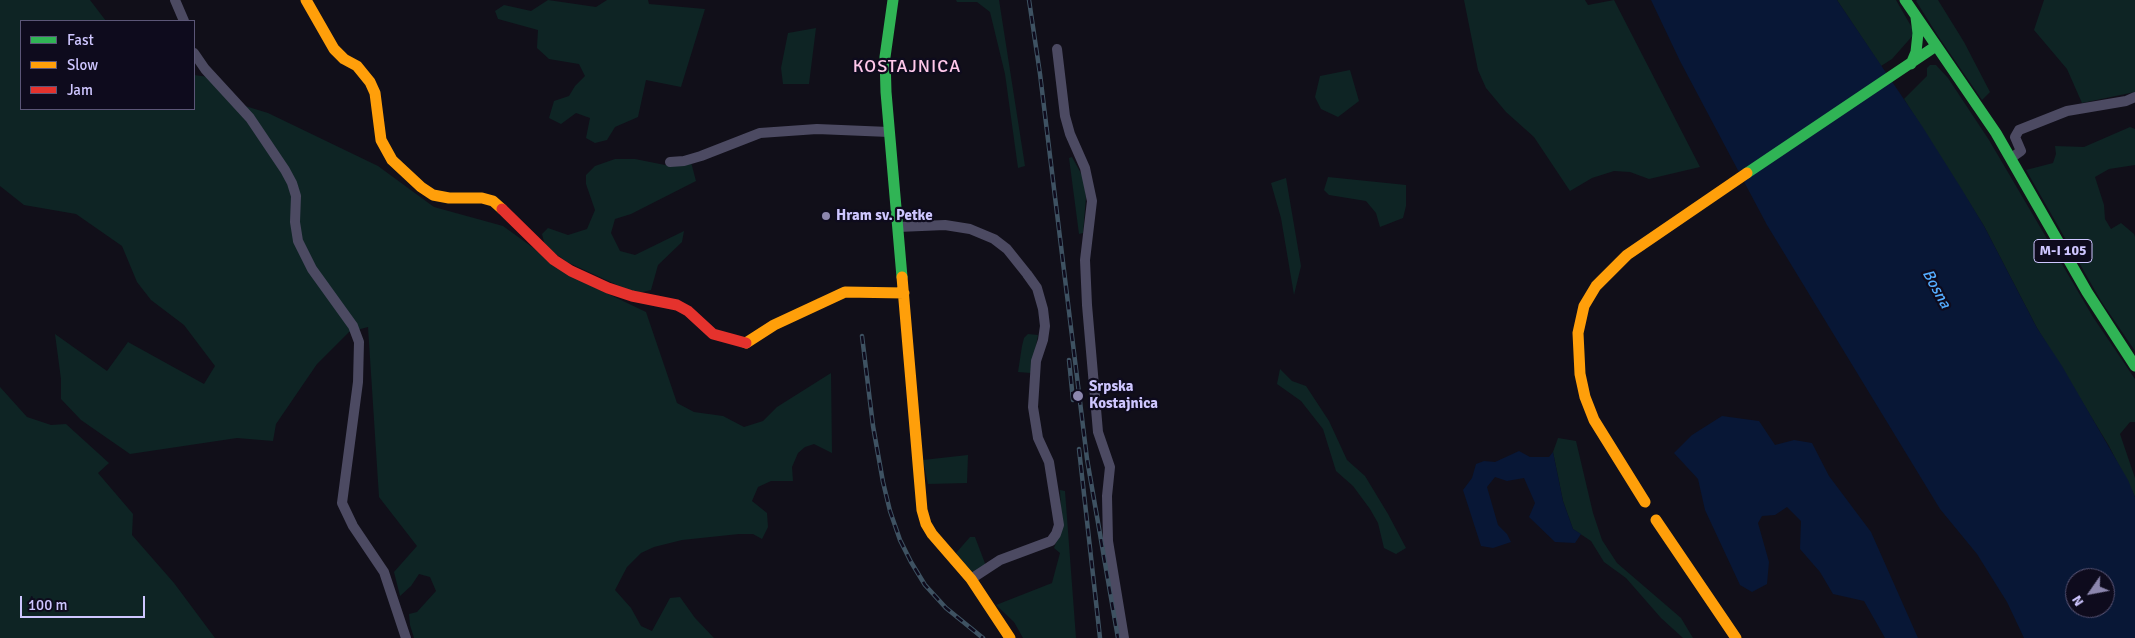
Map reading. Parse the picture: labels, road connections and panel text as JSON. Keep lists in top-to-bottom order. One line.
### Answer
{"streets":{"main road":["M-I 105"]},"districts":["KOSTAJNICA"],"water":["Bosna"],"places":["Hram sv. Petke","Srpska Kostajnica"],"legend":["Fast","Slow","Jam"],"scale_bar":"100 m","north":"bottom left"}
